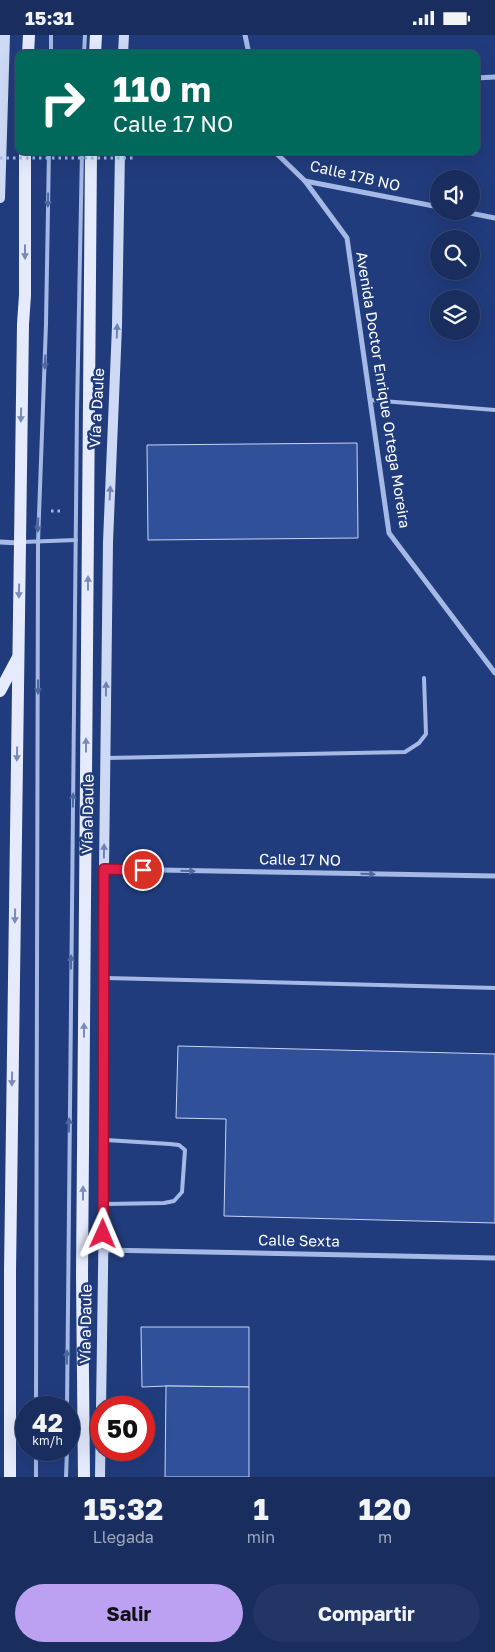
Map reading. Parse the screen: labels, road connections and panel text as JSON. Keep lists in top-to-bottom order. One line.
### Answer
{"streets":{"main road":["Vía a Daule"],"street":["Calle 17B NO","Avenida Doctor Enrique Ortega Moreira","Calle 17 NO","Calle Sexta"]},"crossings":[["Calle 17B NO","Avenida Doctor Enrique Ortega Moreira"],["Vía a Daule","Calle 17 NO"],["Vía a Daule","Calle Sexta"]],"one_way":["Calle 17 NO"],"page":{"status":"15:31","turn":["110 m","Calle 17 NO"],"speed":"42 km/h","limit":"50","eta":["15:32","Llegada","1","min","120","m"],"buttons":["Salir","Compartir"]}}
